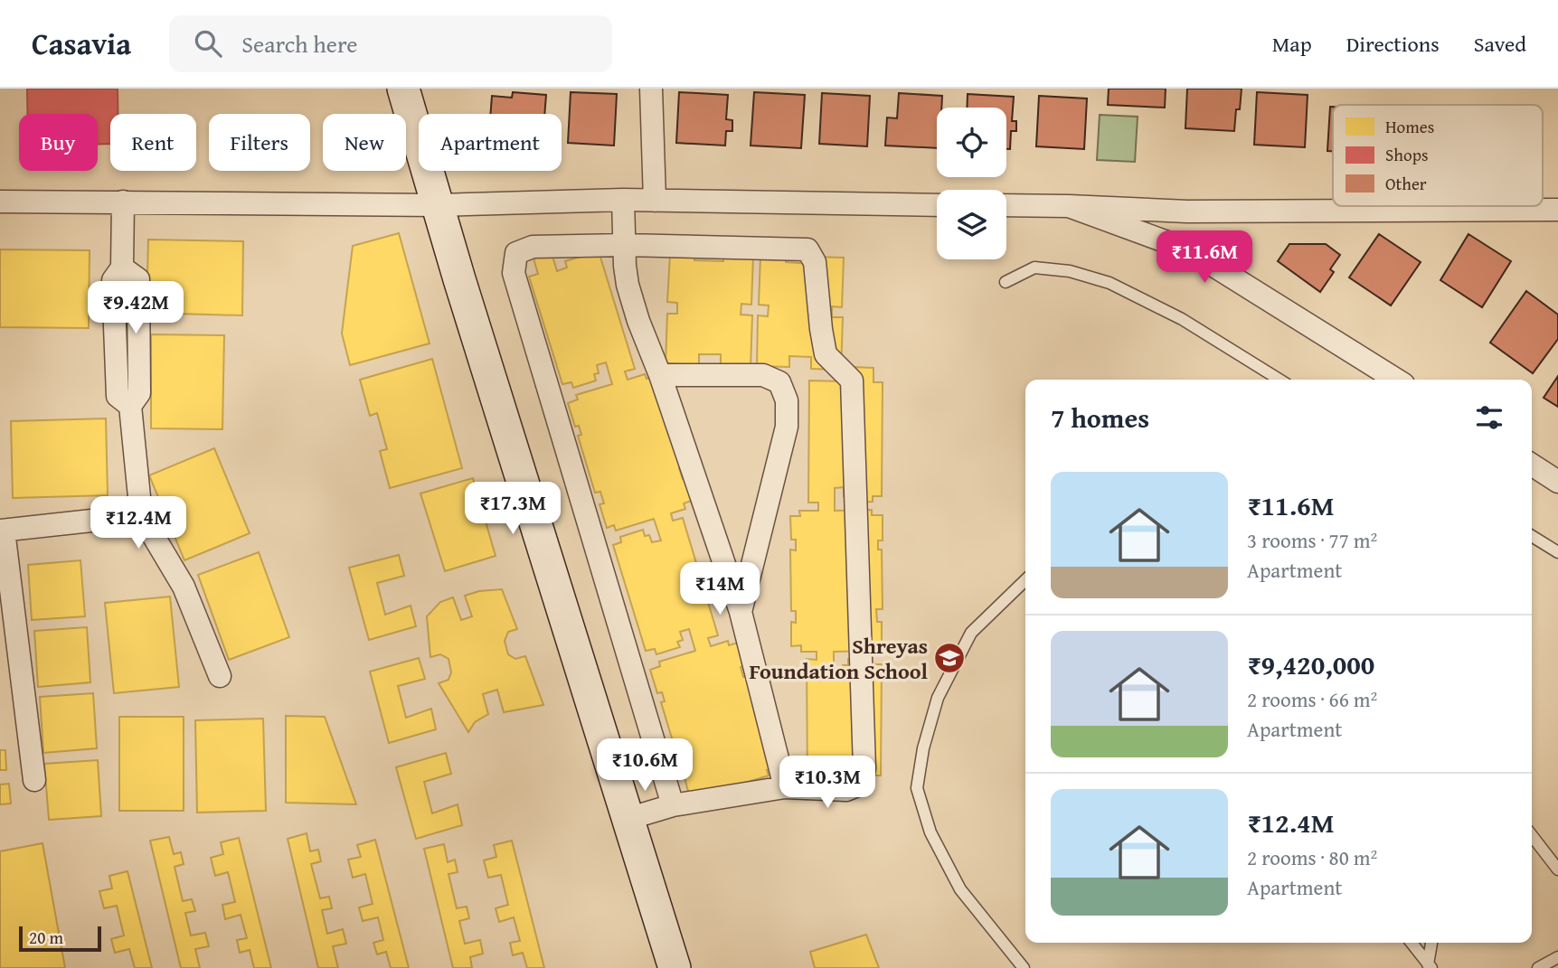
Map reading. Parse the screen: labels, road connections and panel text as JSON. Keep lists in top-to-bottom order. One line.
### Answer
{"places":{"school or university":["Shreyas Foundation School"]},"legend":["Homes","Shops","Other"],"scale_bar":"20 m","page":{"header":"Casavia","search":"Search here","nav":["Map","Directions","Saved"],"chip":["Buy","Rent","Filters","New","Apartment"],"price":["₹11.6M","₹9.42M","₹17.3M","₹12.4M","₹14M","₹10.6M","₹10.3M"],"heading":"7 homes","list":[{"name":"₹11.6M","note":"3 rooms · 77 m² · Apartment"},{"name":"₹9,420,000","note":"2 rooms · 66 m² · Apartment"},{"name":"₹12.4M","note":"2 rooms · 80 m² · Apartment"}],"scale":"20 m"}}
